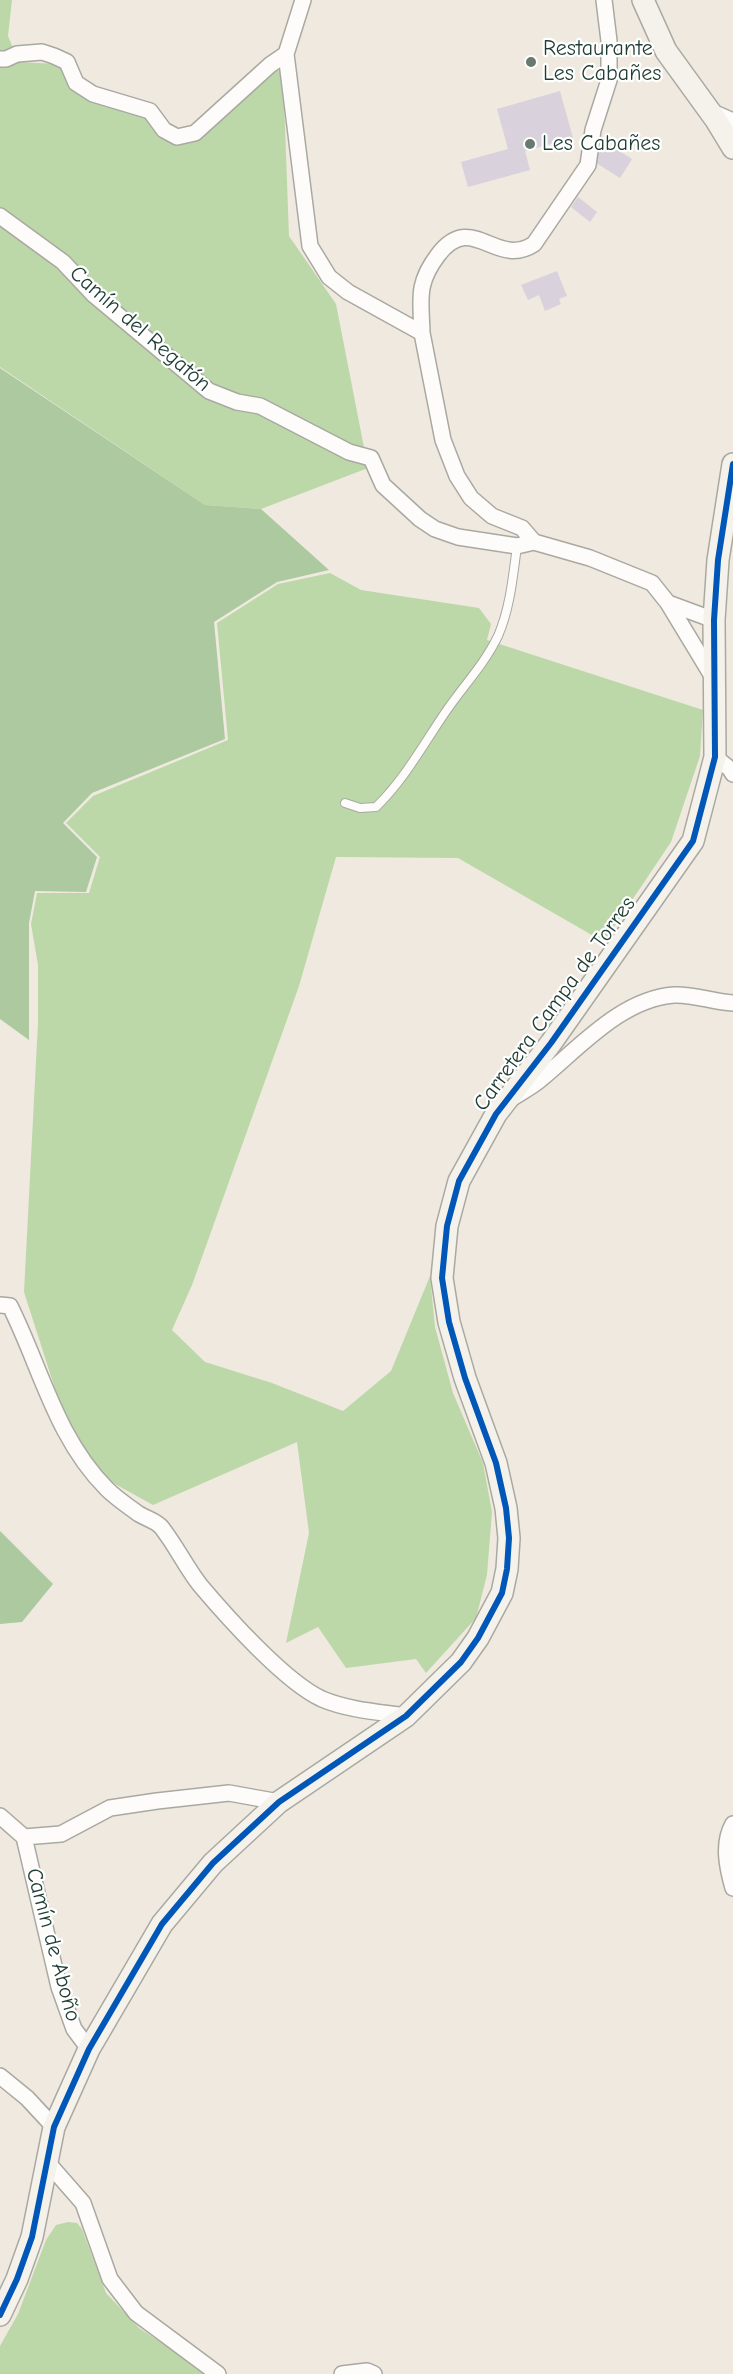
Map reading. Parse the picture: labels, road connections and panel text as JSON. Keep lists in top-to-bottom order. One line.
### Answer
{"streets":{"street":["Camín del Regatón","Carretera Campa de Torres","Camín de Aboño"]},"crossings":[["Carretera Campa de Torres","Camín de Aboño"]],"places":["Restaurante Les Cabañes","Les Cabañes"]}
